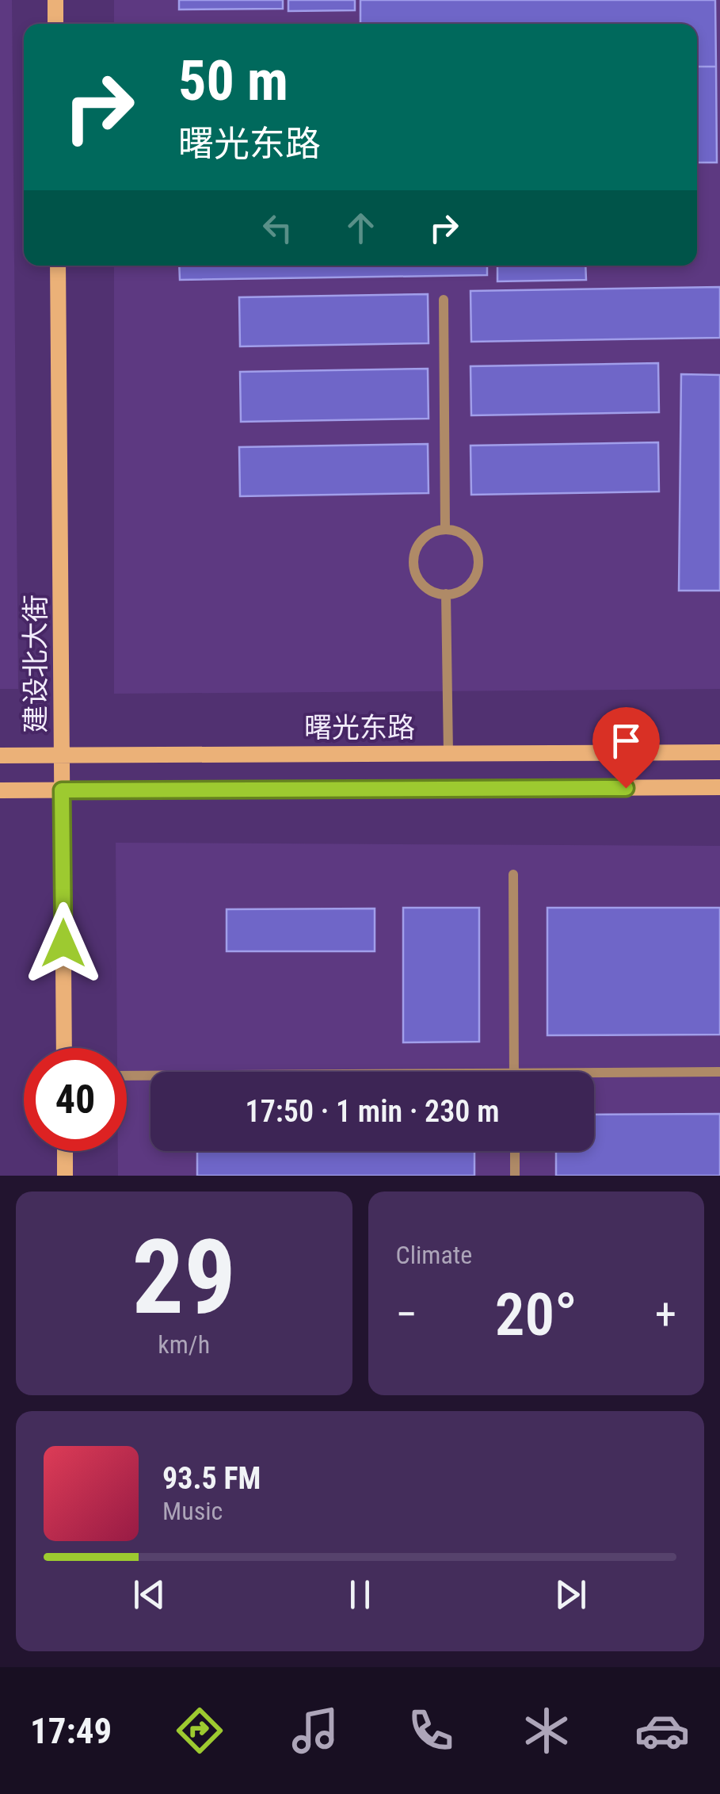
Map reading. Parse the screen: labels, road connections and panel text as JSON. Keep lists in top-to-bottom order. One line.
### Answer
{"streets":{"main road":["建设北大街","曙光东路"]},"crossings":[["建设北大街","曙光东路"]],"page":{"turn":["50 m","曙光东路"],"limit":"40","trip":"17:50 · 1 min · 230 m","tile":[["29","km/h"],"Climate"],"heat":["−","20°","+"],"song":["93.5 FM","Music"],"tabs":"17:49"}}
